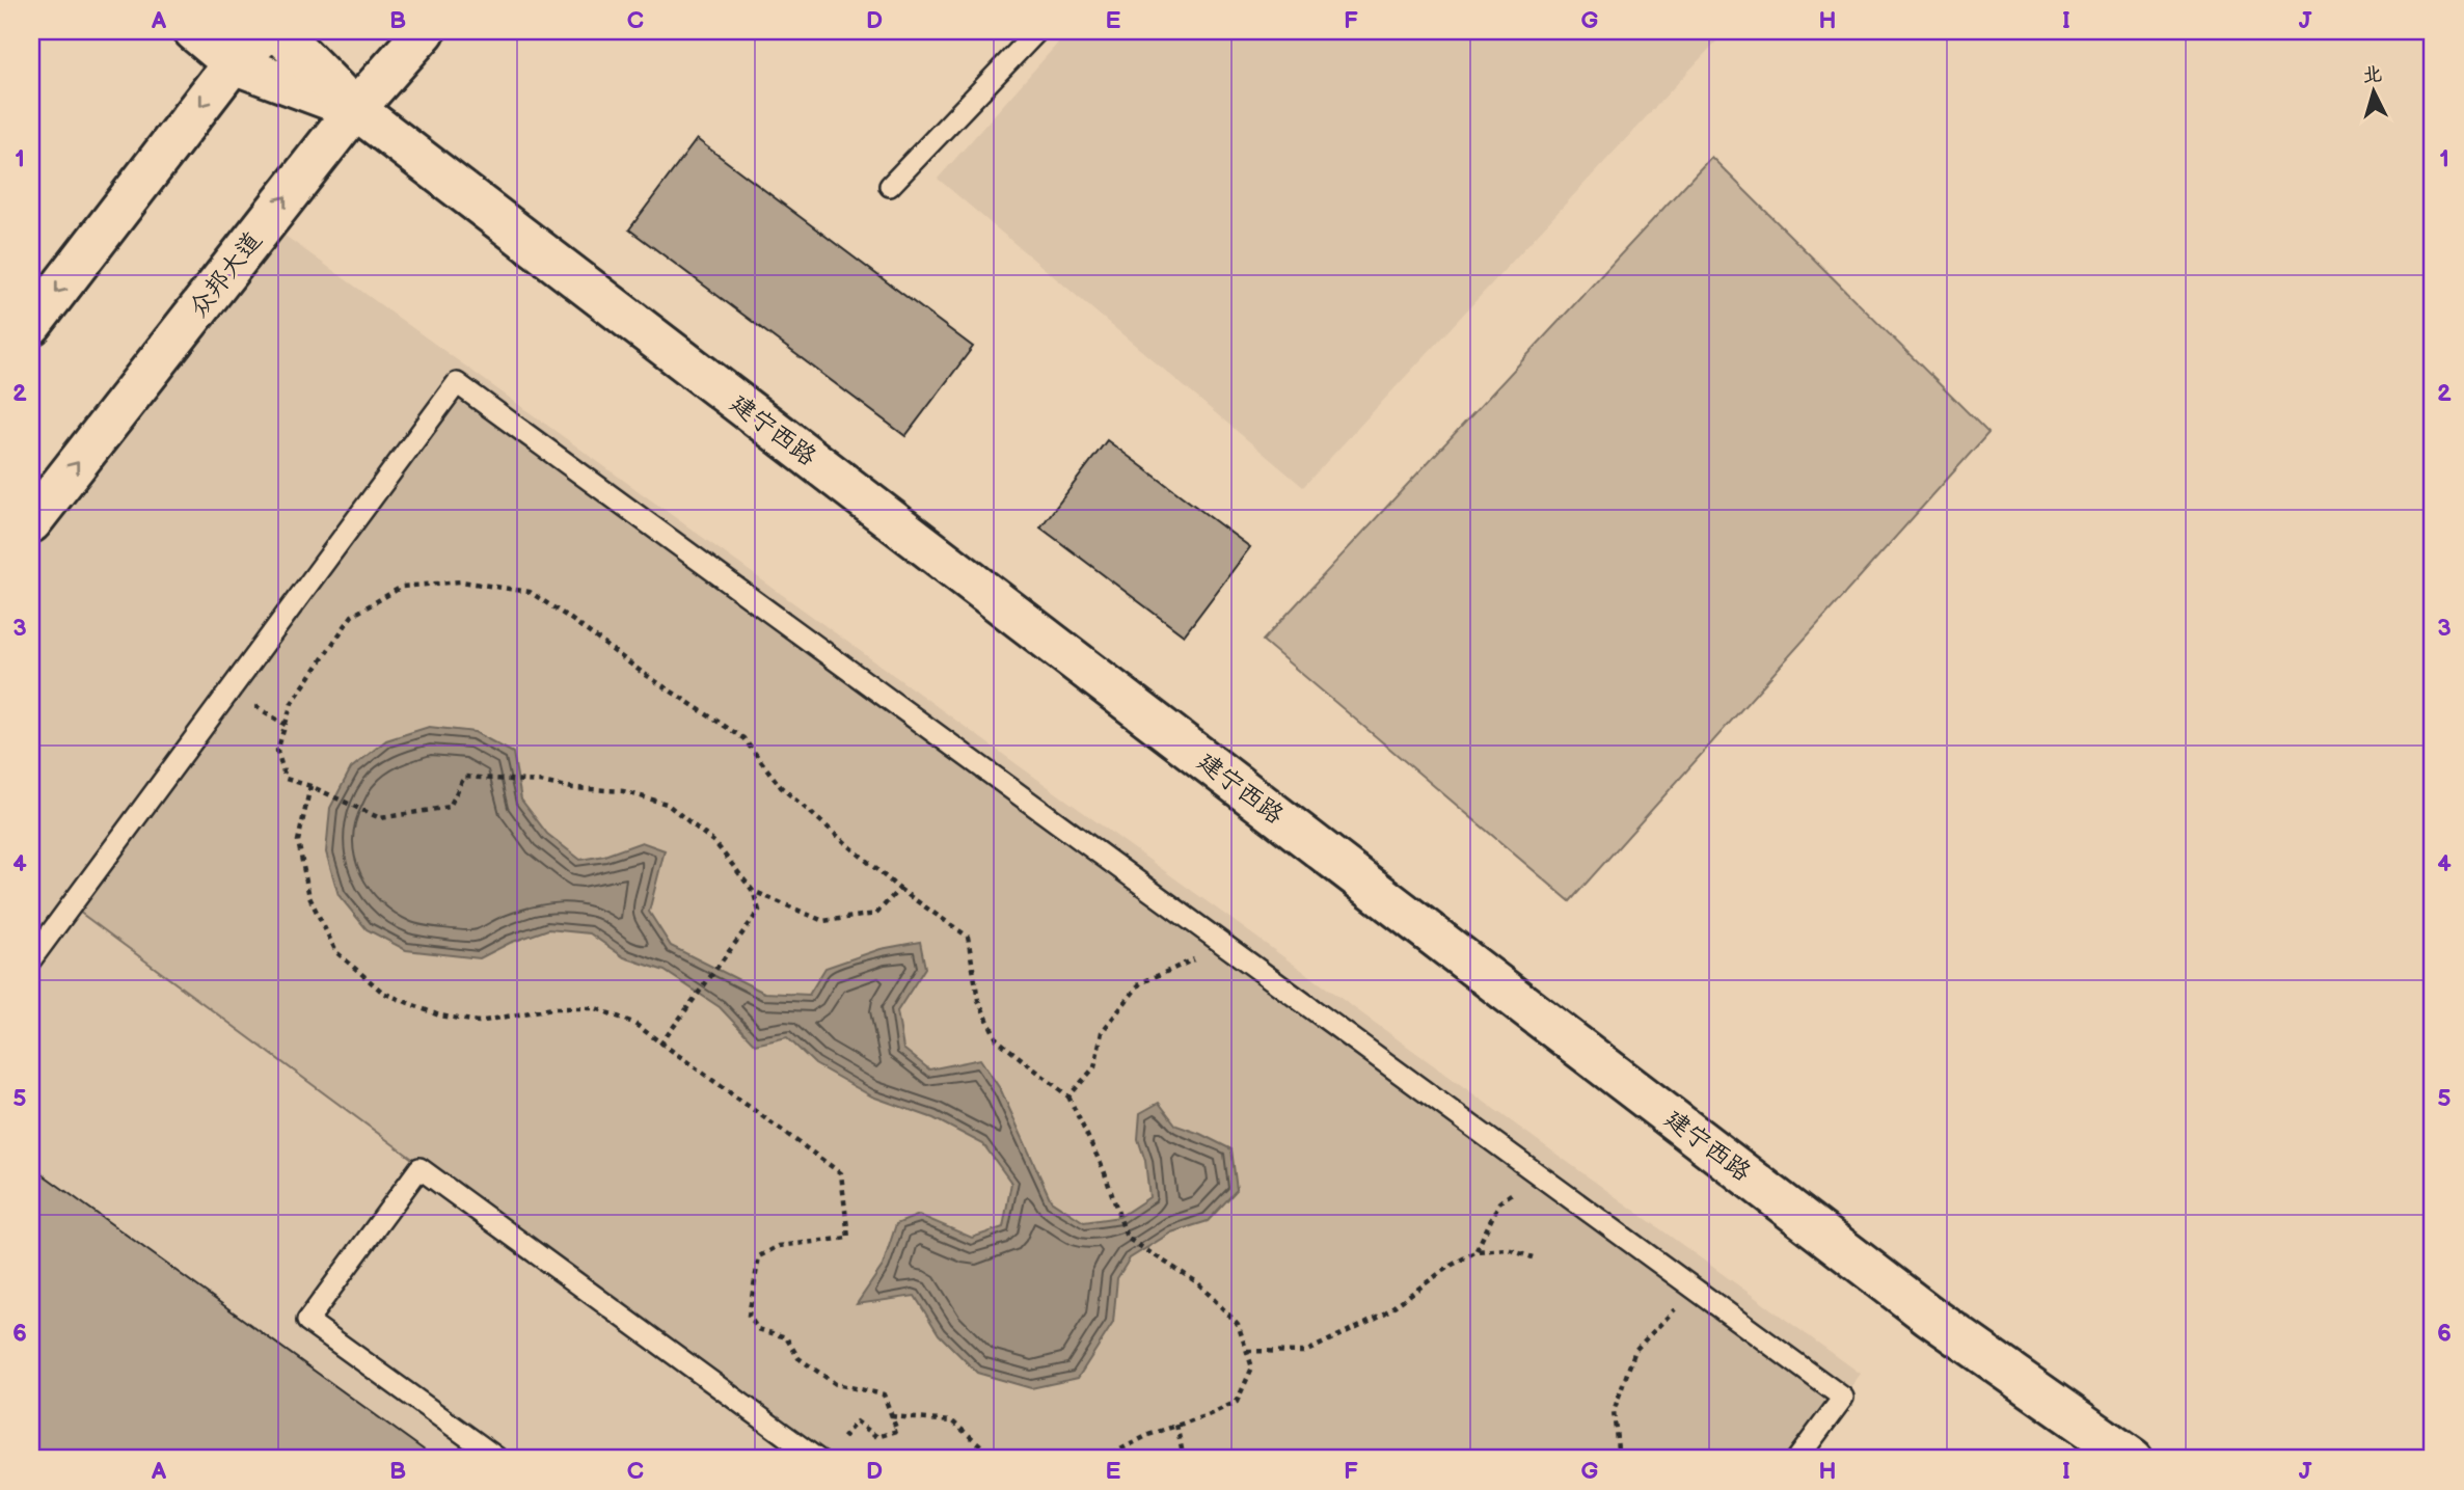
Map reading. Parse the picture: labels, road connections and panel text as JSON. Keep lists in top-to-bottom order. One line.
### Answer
{"streets":{"street":["众邦大道","建宁西路"]},"crossings":[["众邦大道","建宁西路"]],"north":"top","grid":{"columns":["A","B","C","D","E","F","G","H","I","J"],"rows":["1","2","3","4","5","6"]}}
